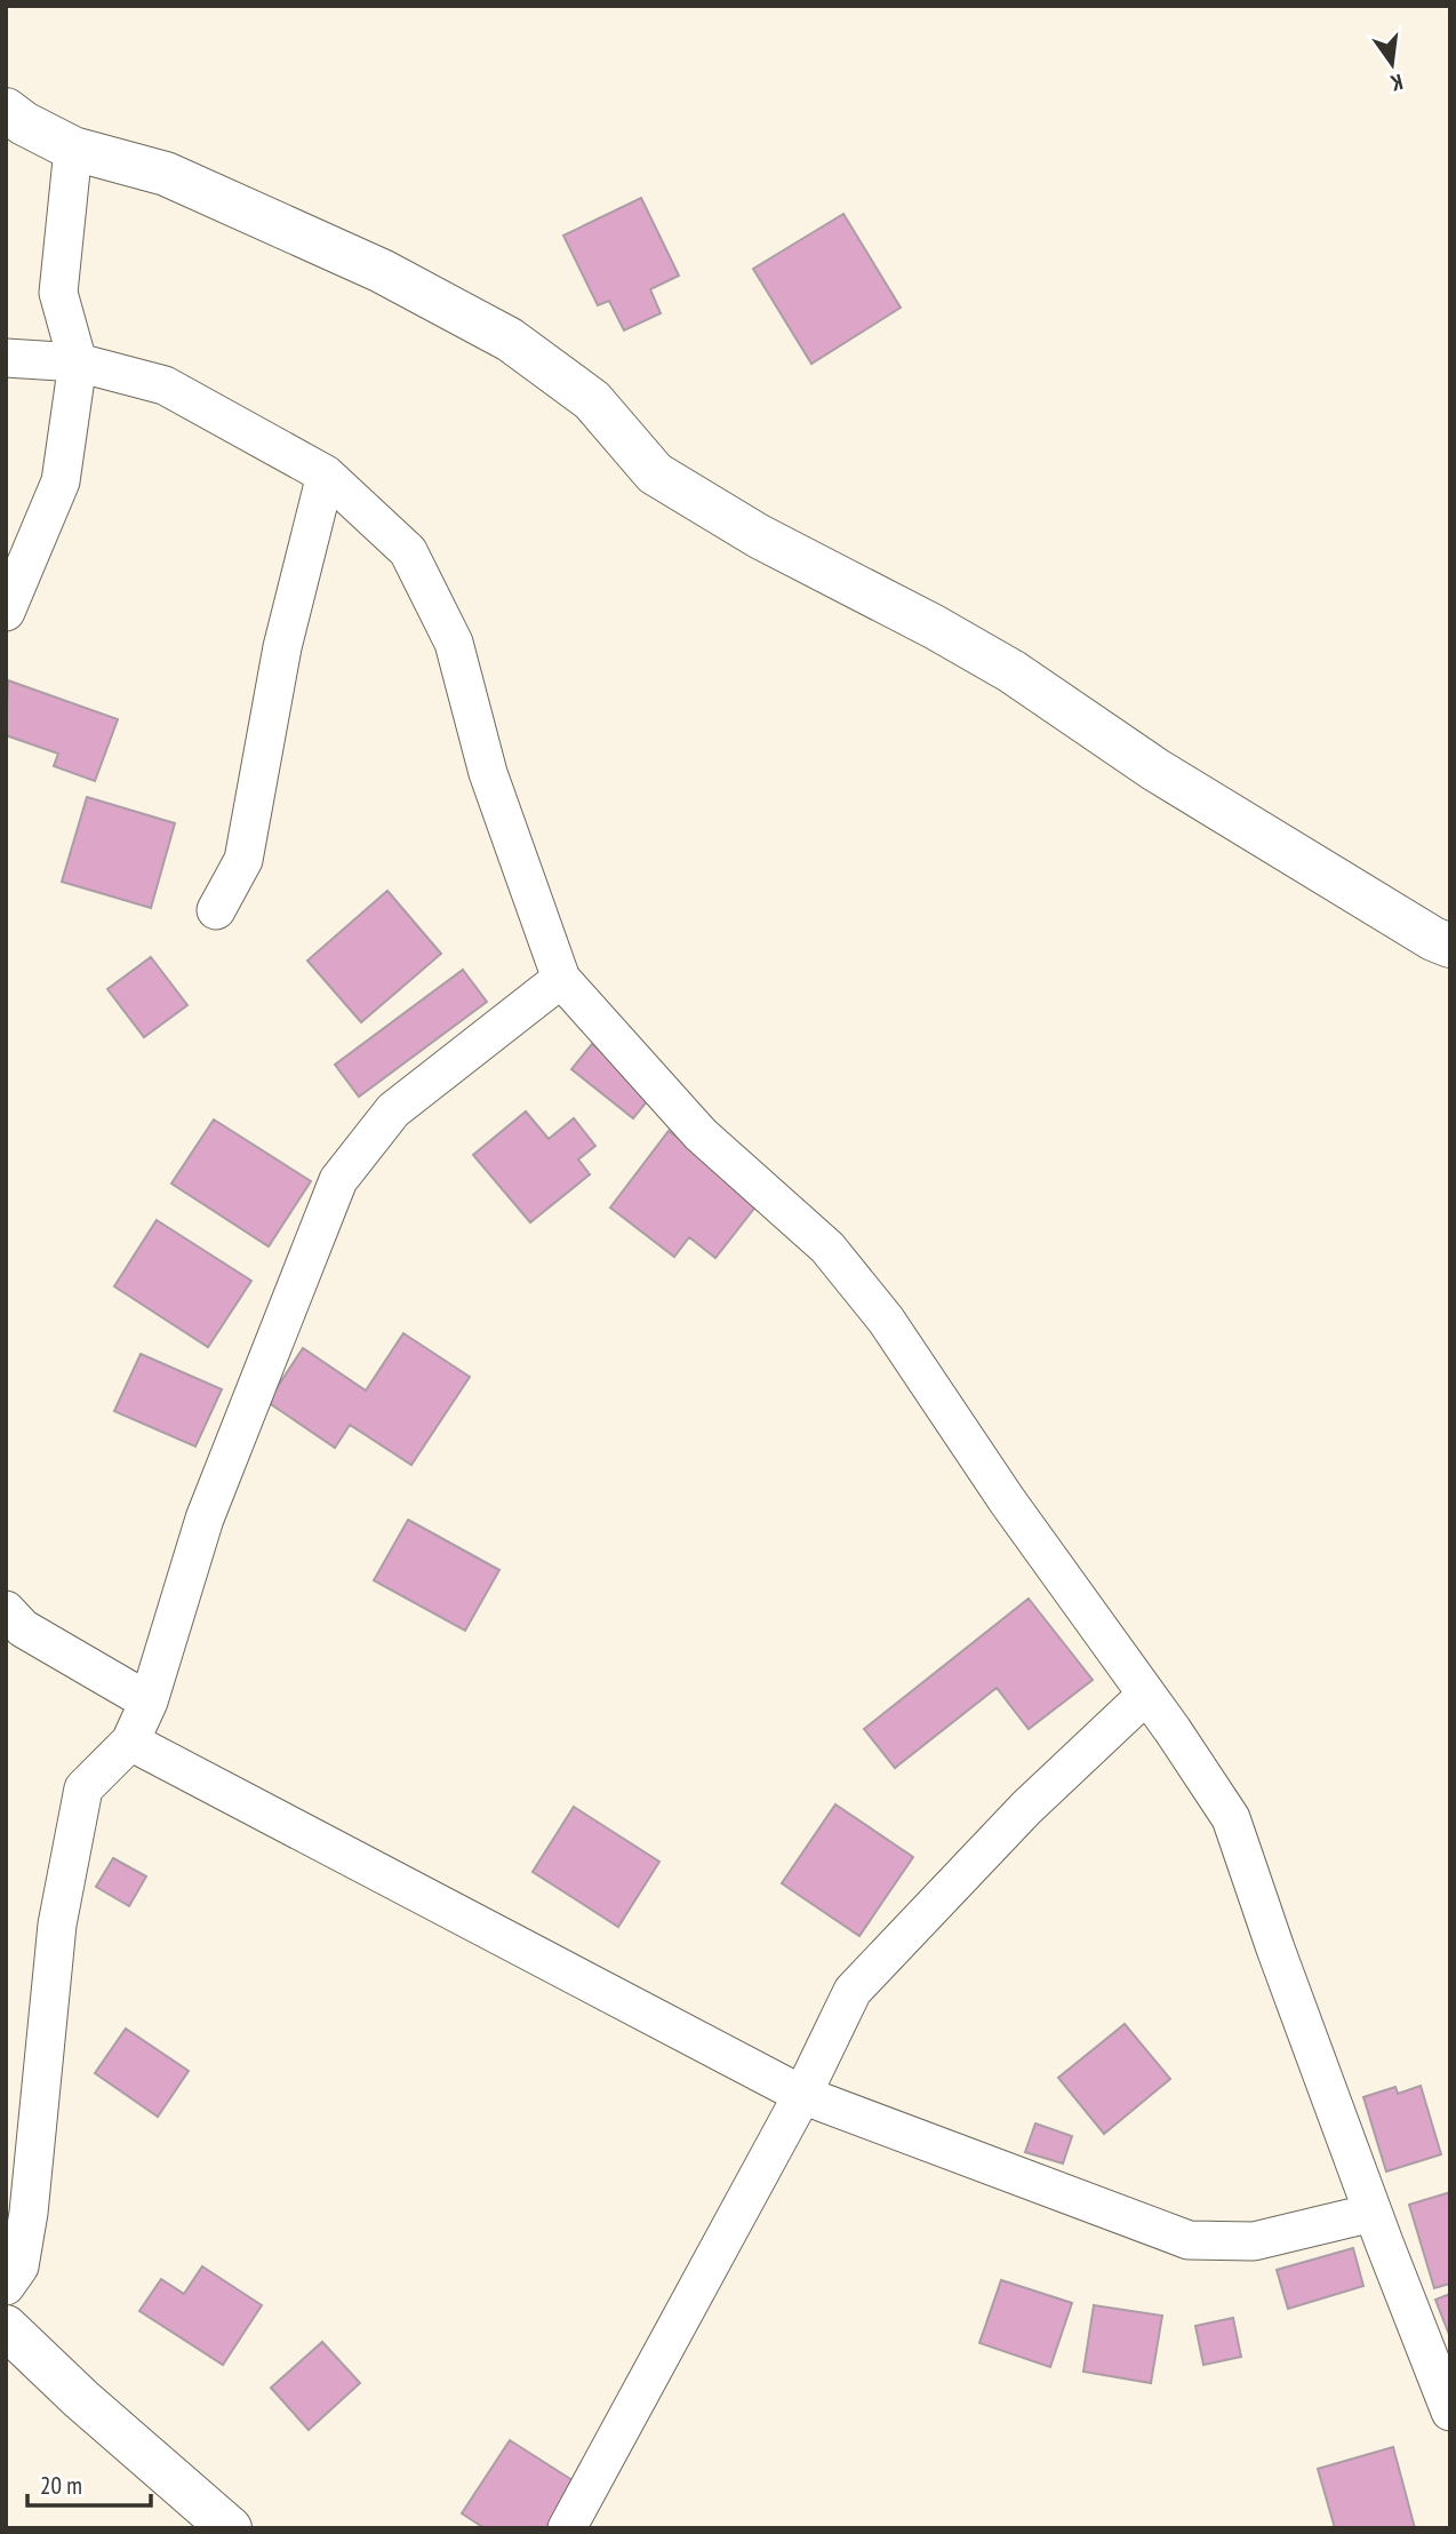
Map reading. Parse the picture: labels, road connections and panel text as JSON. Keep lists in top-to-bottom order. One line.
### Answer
{"scale_bar":"20 m","north":"bottom"}
